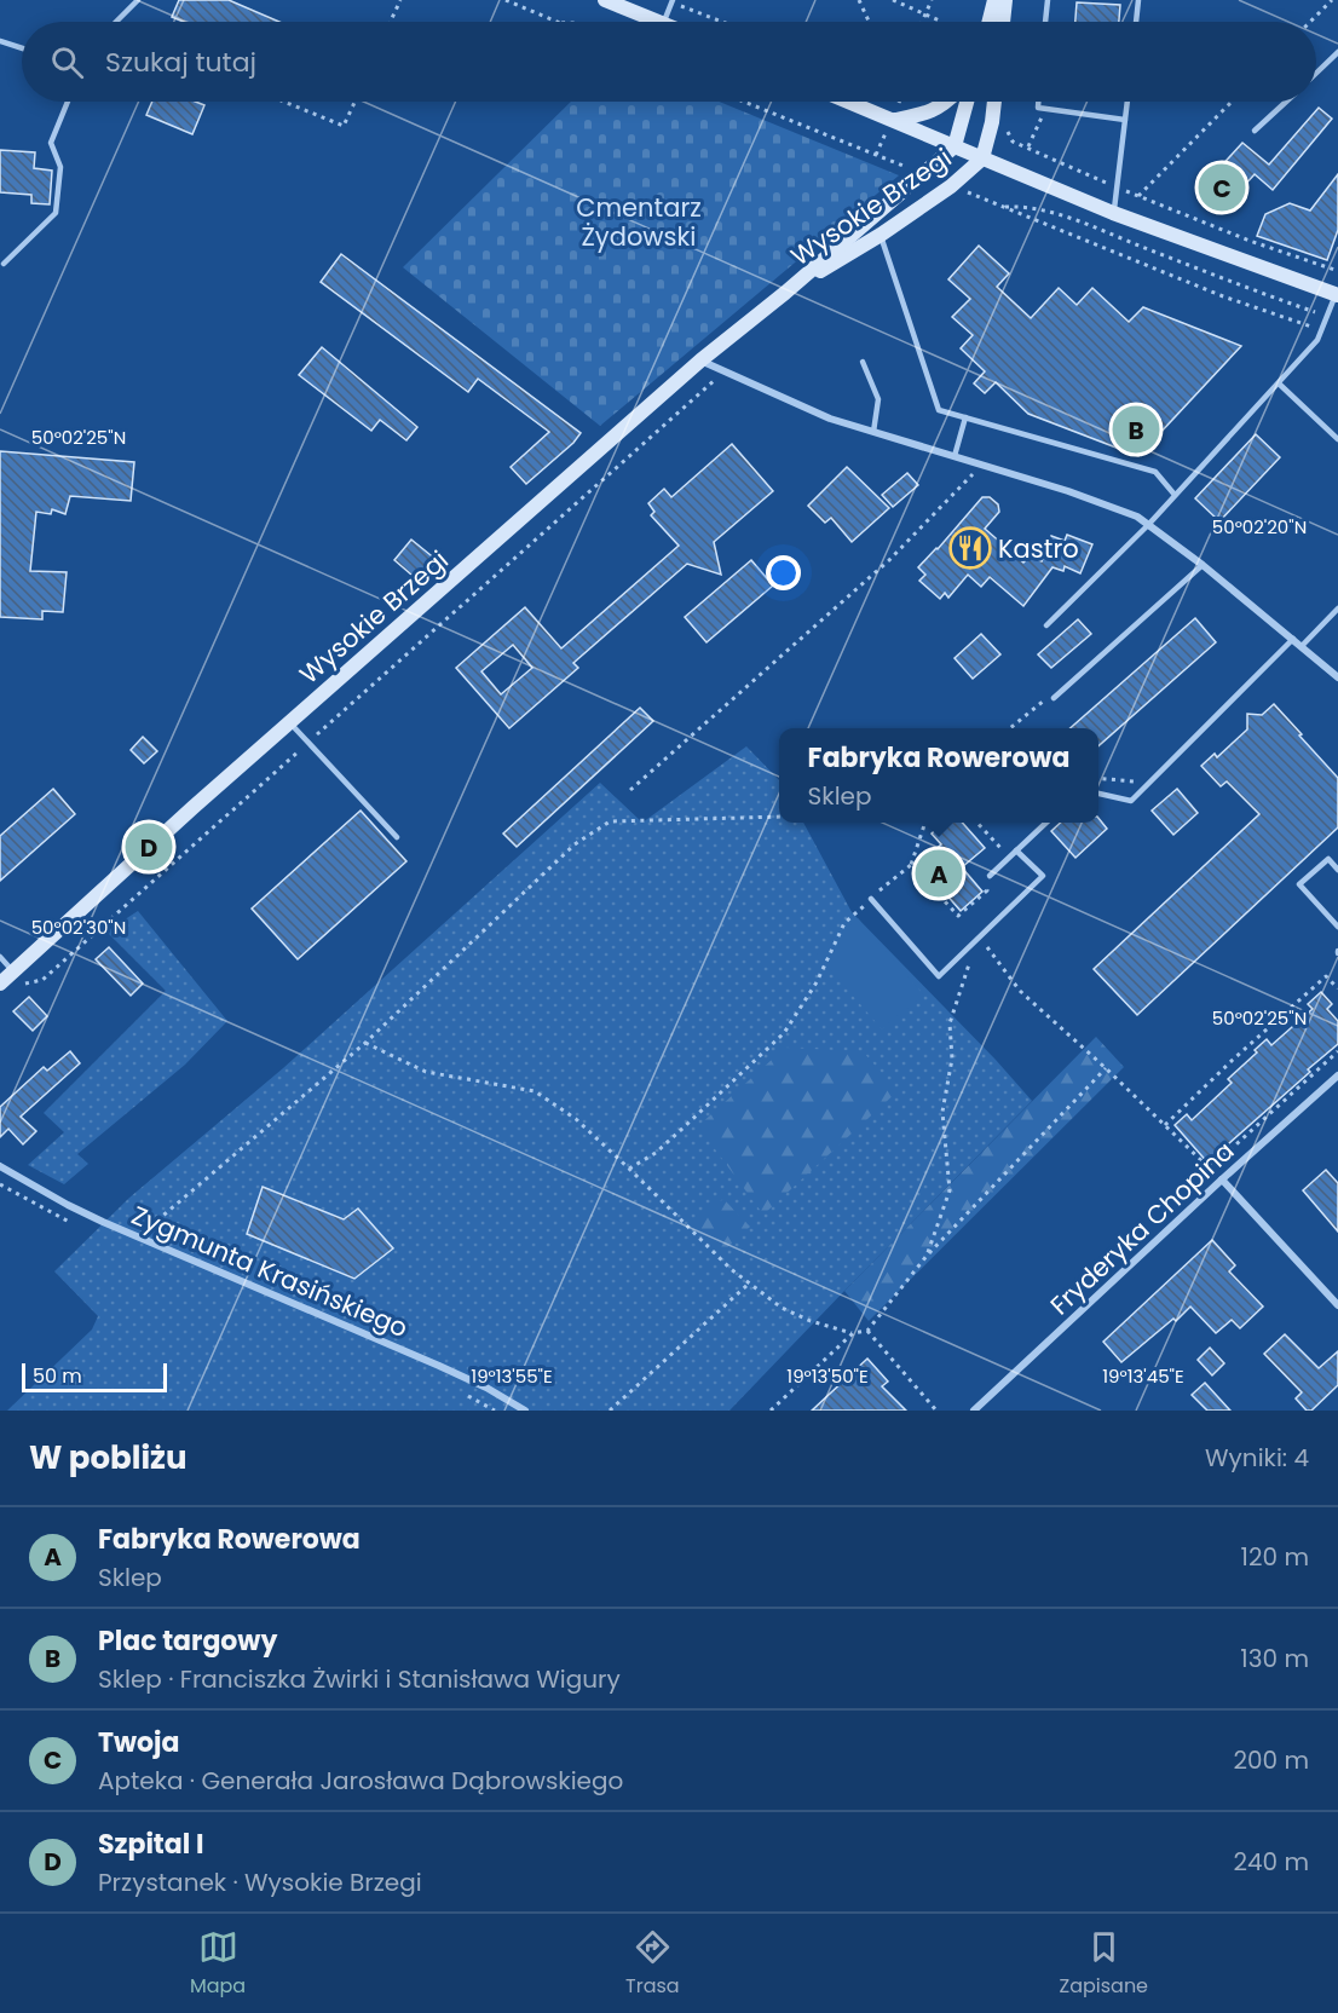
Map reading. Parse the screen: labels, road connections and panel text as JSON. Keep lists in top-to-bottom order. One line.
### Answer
{"streets":{"street":["Wysokie Brzegi","Fryderyka Chopina","Zygmunta Krasińskiego"]},"parks":["Cmentarz Żydowski"],"places":{"restaurant":["Kastro"]},"scale_bar":"50 m","page":{"search":"Szukaj tutaj","pins":["C","B","D","A"],"popup":["Fabryka Rowerowa","Sklep"],"scale":"50 m","heading":["W pobliżu","Wyniki: 4"],"list":[{"mark":"A","name":"Fabryka Rowerowa","note":"Sklep","value":"120 m"},{"mark":"B","name":"Plac targowy","note":"Sklep · Franciszka Żwirki i Stanisława Wigury","value":"130 m"},{"mark":"C","name":"Twoja","note":"Apteka · Generała Jarosława Dąbrowskiego","value":"200 m"},{"mark":"D","name":"Szpital I","note":"Przystanek · Wysokie Brzegi","value":"240 m"}],"nav":["Mapa","Trasa","Zapisane"]},"coordinates":["50°02'25\"N","50°02'20\"N","50°02'30\"N","19°13'55\"E","19°13'50\"E","19°13'45\"E"]}
